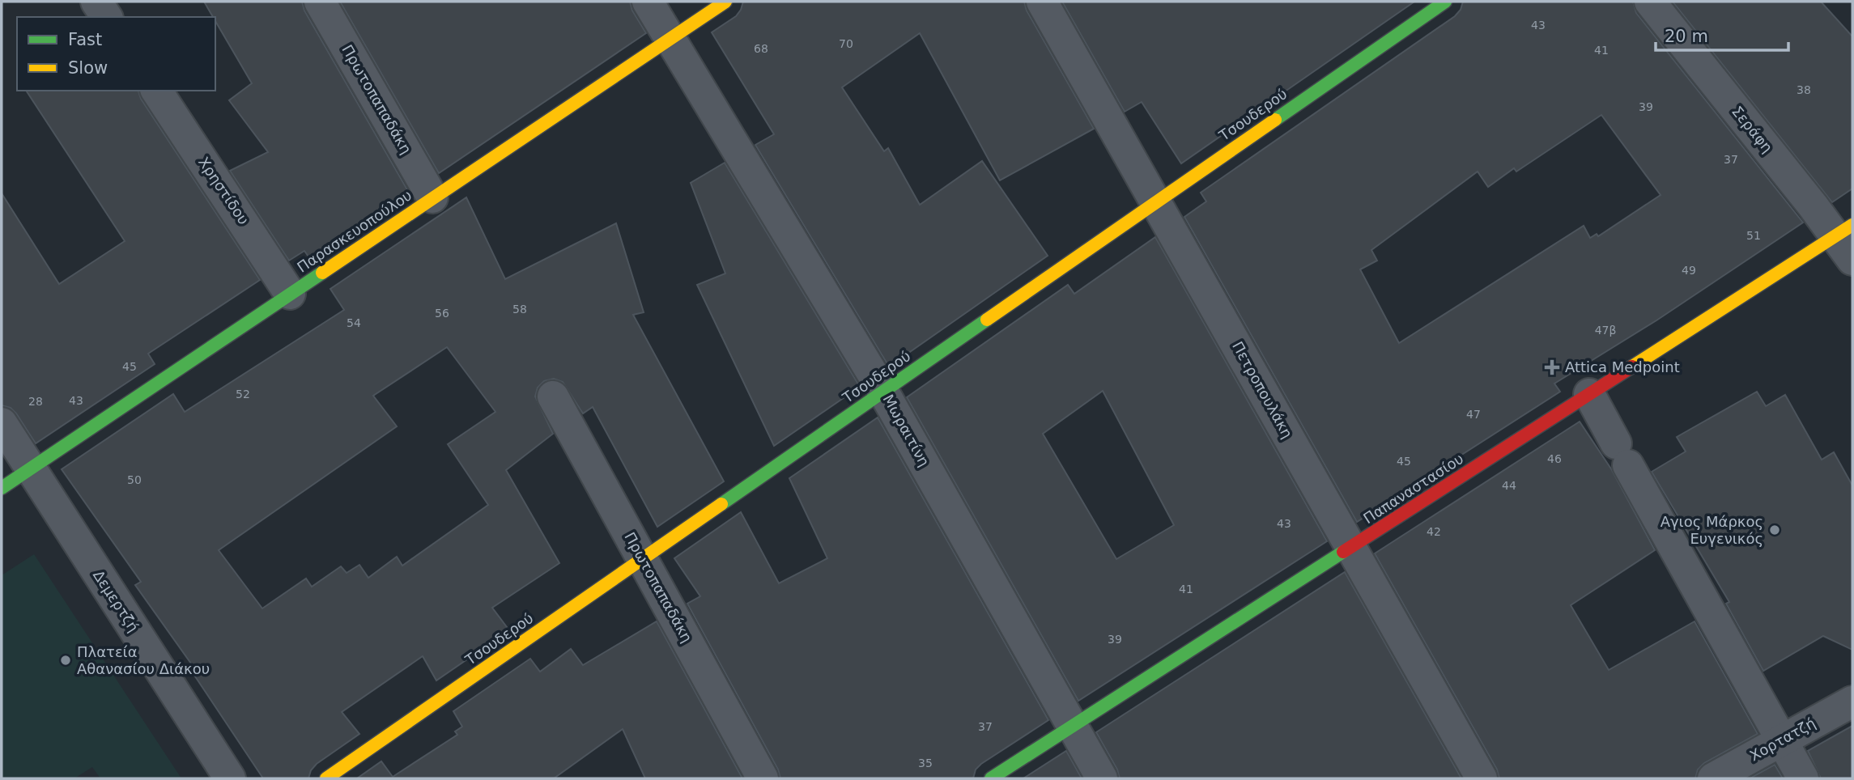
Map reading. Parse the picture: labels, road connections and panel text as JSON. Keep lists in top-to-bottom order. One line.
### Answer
{"streets":{"street":["Πρωτοπαπαδάκη","Τσουδερού","Σεράφη","Χρηστίδου","Παρασκευοπούλου","Πετροπουλάκη","Μωραιτίνη","Παπαναστασίου","Δεμερτζή","Χορτατζή"]},"crossings":[["Πρωτοπαπαδάκη","Τσουδερού"],["Πρωτοπαπαδάκη","Παρασκευοπούλου"],["Τσουδερού","Πετροπουλάκη"],["Τσουδερού","Μωραιτίνη"],["Σεράφη","Παπαναστασίου"],["Χρηστίδου","Παρασκευοπούλου"],["Παρασκευοπούλου","Μωραιτίνη"],["Παρασκευοπούλου","Δεμερτζή"],["Πετροπουλάκη","Παπαναστασίου"],["Μωραιτίνη","Παπαναστασίου"]],"places":{"health":["Attica Medpoint"],"other":["Αγιος Μάρκος Ευγενικός","Πλατεία Αθανασίου Διάκου"]},"house_numbers":["43","70","68","41","38","39","37","51","49","58","56","54","47β","45","52","43","28","47","46","45","50","44","43","42","41","39","37","35"],"legend":["Fast","Slow"],"scale_bar":"20 m"}
